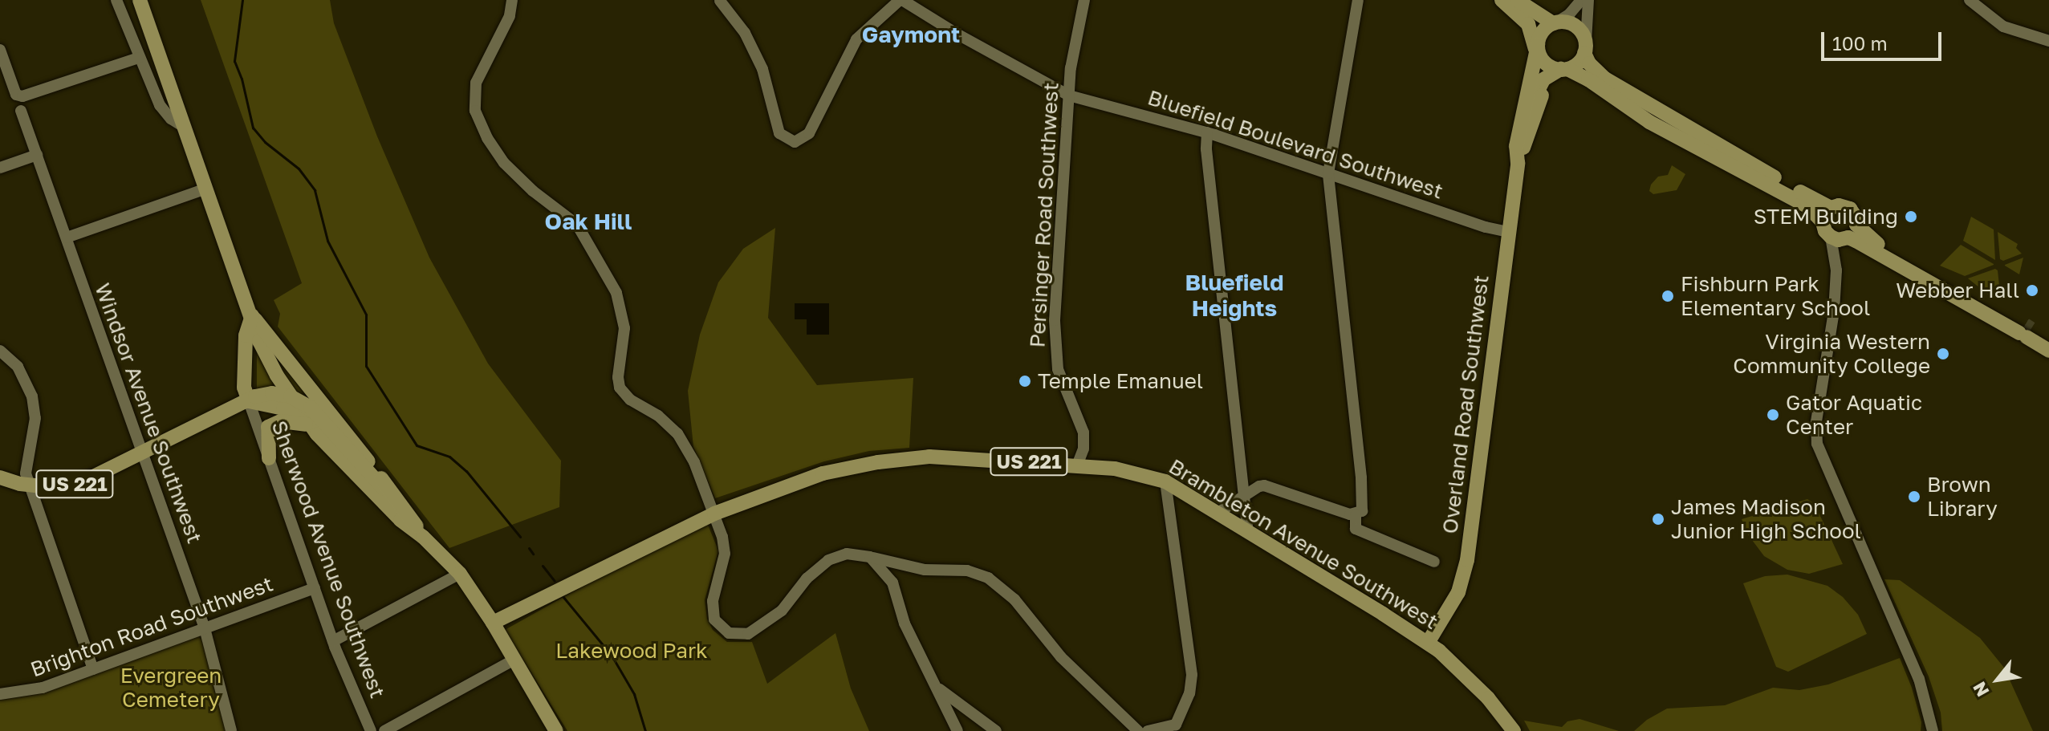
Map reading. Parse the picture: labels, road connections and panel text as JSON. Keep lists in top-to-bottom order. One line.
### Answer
{"streets":{"main road":["Overland Road Southwest","US 221","Brambleton Avenue Southwest","Sherwood Avenue Southwest"],"street":["Bluefield Boulevard Southwest","Persinger Road Southwest","Windsor Avenue Southwest","Brighton Road Southwest"]},"crossings":[["Bluefield Boulevard Southwest","Persinger Road Southwest"],["Bluefield Boulevard Southwest","Overland Road Southwest"],["Persinger Road Southwest","Brambleton Avenue Southwest"],["Overland Road Southwest","Brambleton Avenue Southwest"],["Windsor Avenue Southwest","US 221"],["Windsor Avenue Southwest","Brighton Road Southwest"],["US 221","Sherwood Avenue Southwest"],["Sherwood Avenue Southwest","Brighton Road Southwest"]],"districts":["Gaymont","Oak Hill","Bluefield Heights"],"parks":["Lakewood Park","Evergreen Cemetery"],"places":["STEM Building","Webber Hall","Fishburn Park Elementary School","Virginia Western Community College","Temple Emanuel","Gator Aquatic Center","Brown Library","James Madison Junior High School"],"scale_bar":"100 m","north":"bottom left"}
